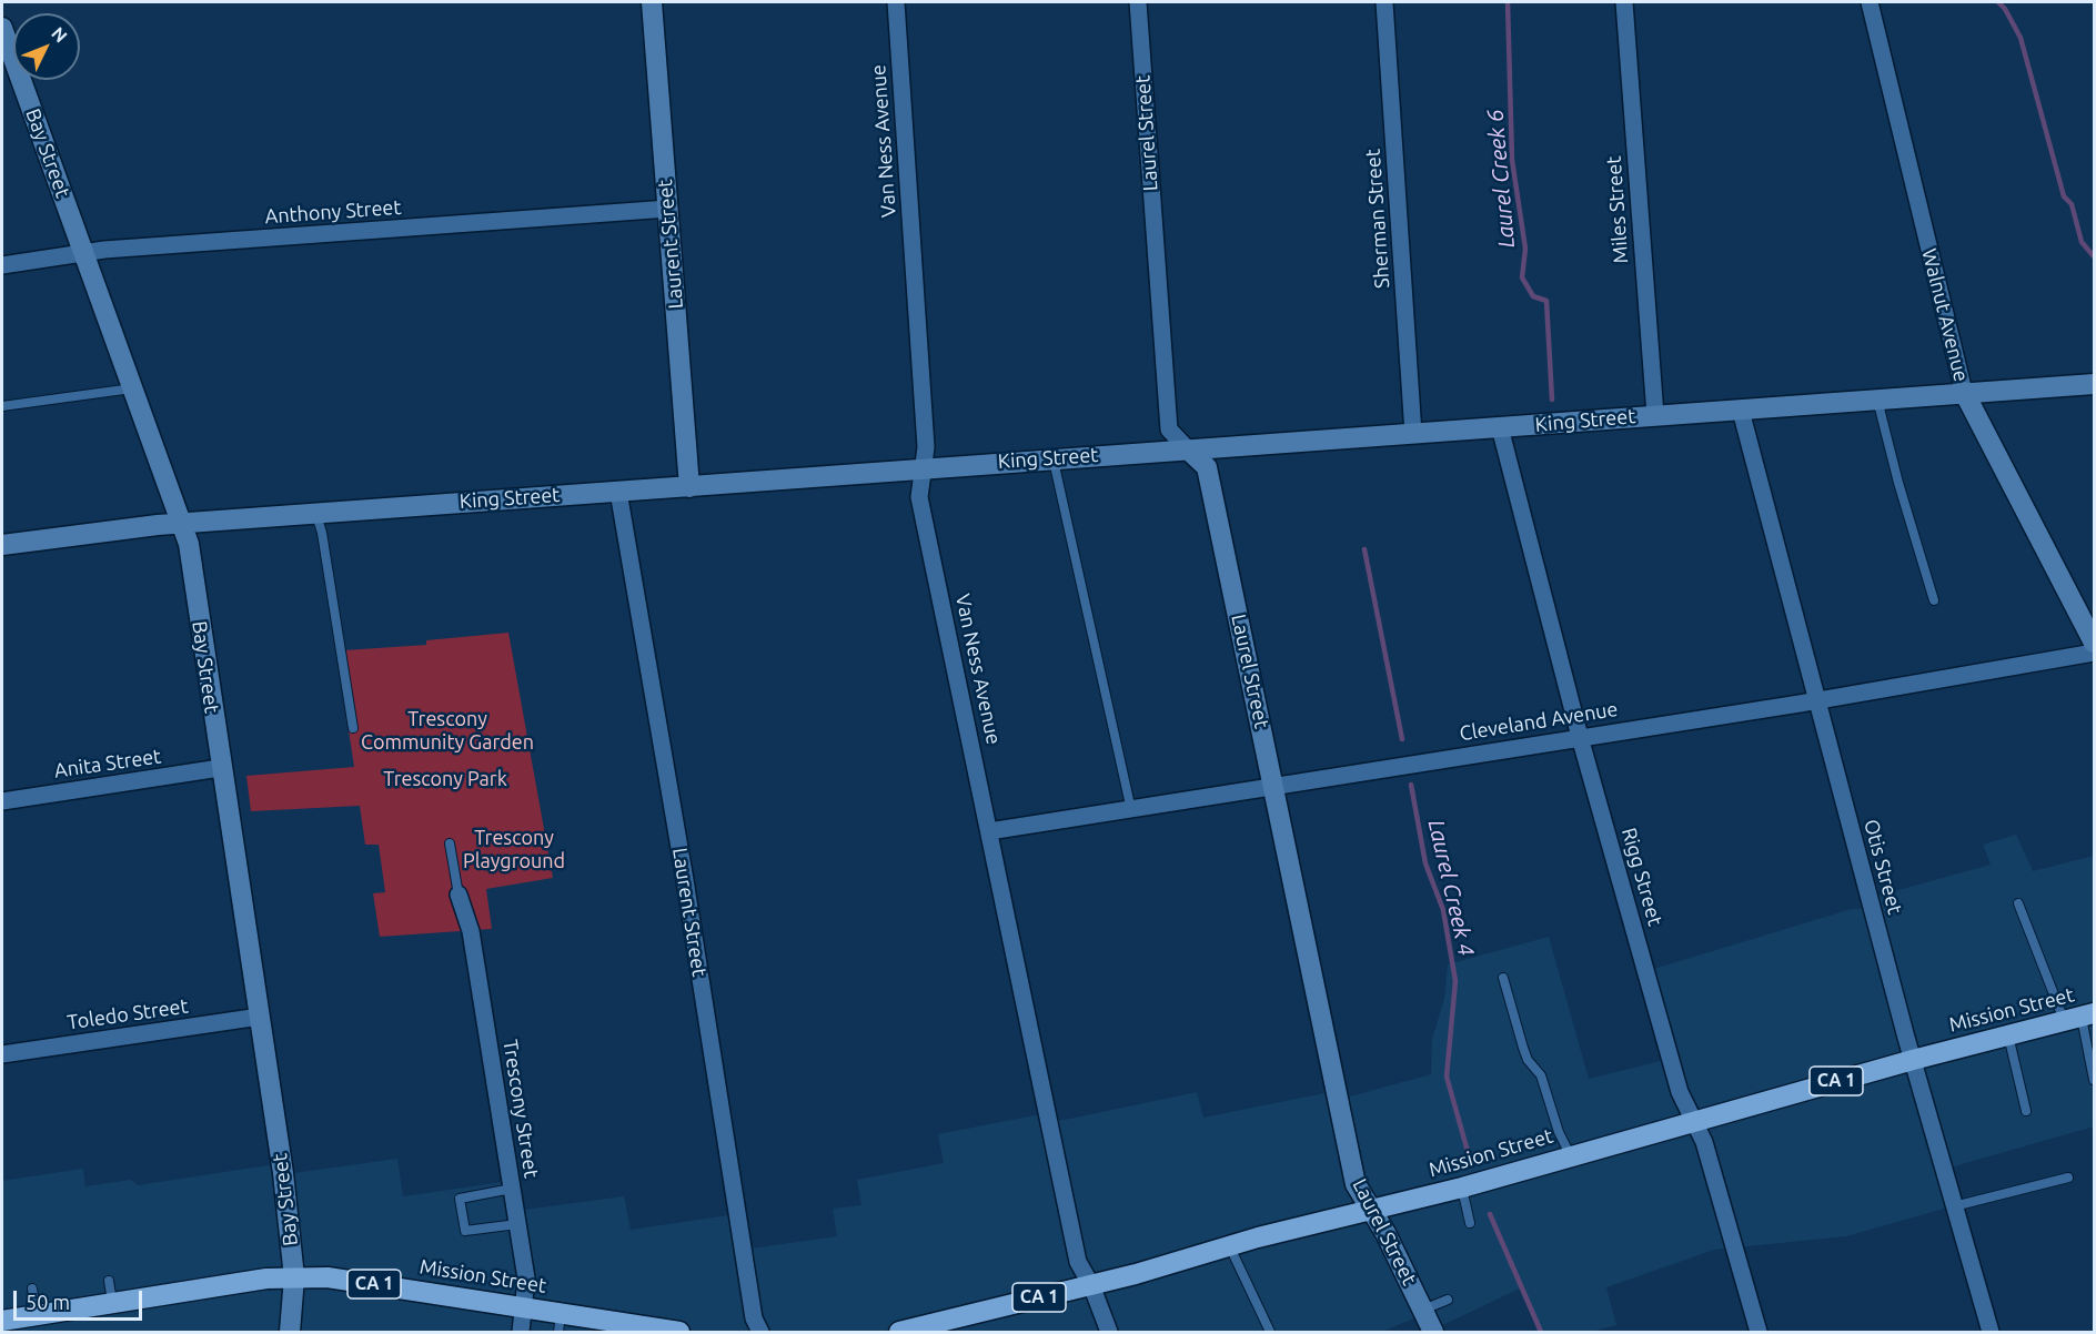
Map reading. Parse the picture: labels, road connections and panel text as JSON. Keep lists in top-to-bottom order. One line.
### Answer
{"streets":{"highway":["Mission Street","CA 1"],"street":["Laurel Street","Van Ness Avenue","Bay Street","Miles Street","Anthony Street","Sherman Street","Laurent Street","Walnut Avenue","King Street","Cleveland Avenue","Anita Street","Otis Street","Rigg Street","Toledo Street","Trescony Street"]},"crossings":[["Laurel Street","King Street"],["Laurel Street","Cleveland Avenue"],["Laurel Street","Mission Street"],["Van Ness Avenue","King Street"],["Van Ness Avenue","Cleveland Avenue"],["Van Ness Avenue","Mission Street"],["Bay Street","Anthony Street"],["Bay Street","King Street"],["Bay Street","Anita Street"],["Bay Street","Mission Street"],["Bay Street","Toledo Street"],["Miles Street","King Street"],["Anthony Street","Laurent Street"],["Sherman Street","King Street"],["Laurent Street","King Street"],["Walnut Avenue","King Street"],["King Street","Otis Street"],["King Street","Rigg Street"],["Cleveland Avenue","Otis Street"],["Cleveland Avenue","Rigg Street"],["Otis Street","Mission Street"],["Rigg Street","Mission Street"],["Mission Street","Trescony Street"]],"water":["Laurel Creek 6","Laurel Creek 4"],"parks":["Trescony Community Garden","Trescony Park","Trescony Playground"],"scale_bar":"50 m","north":"top right"}
